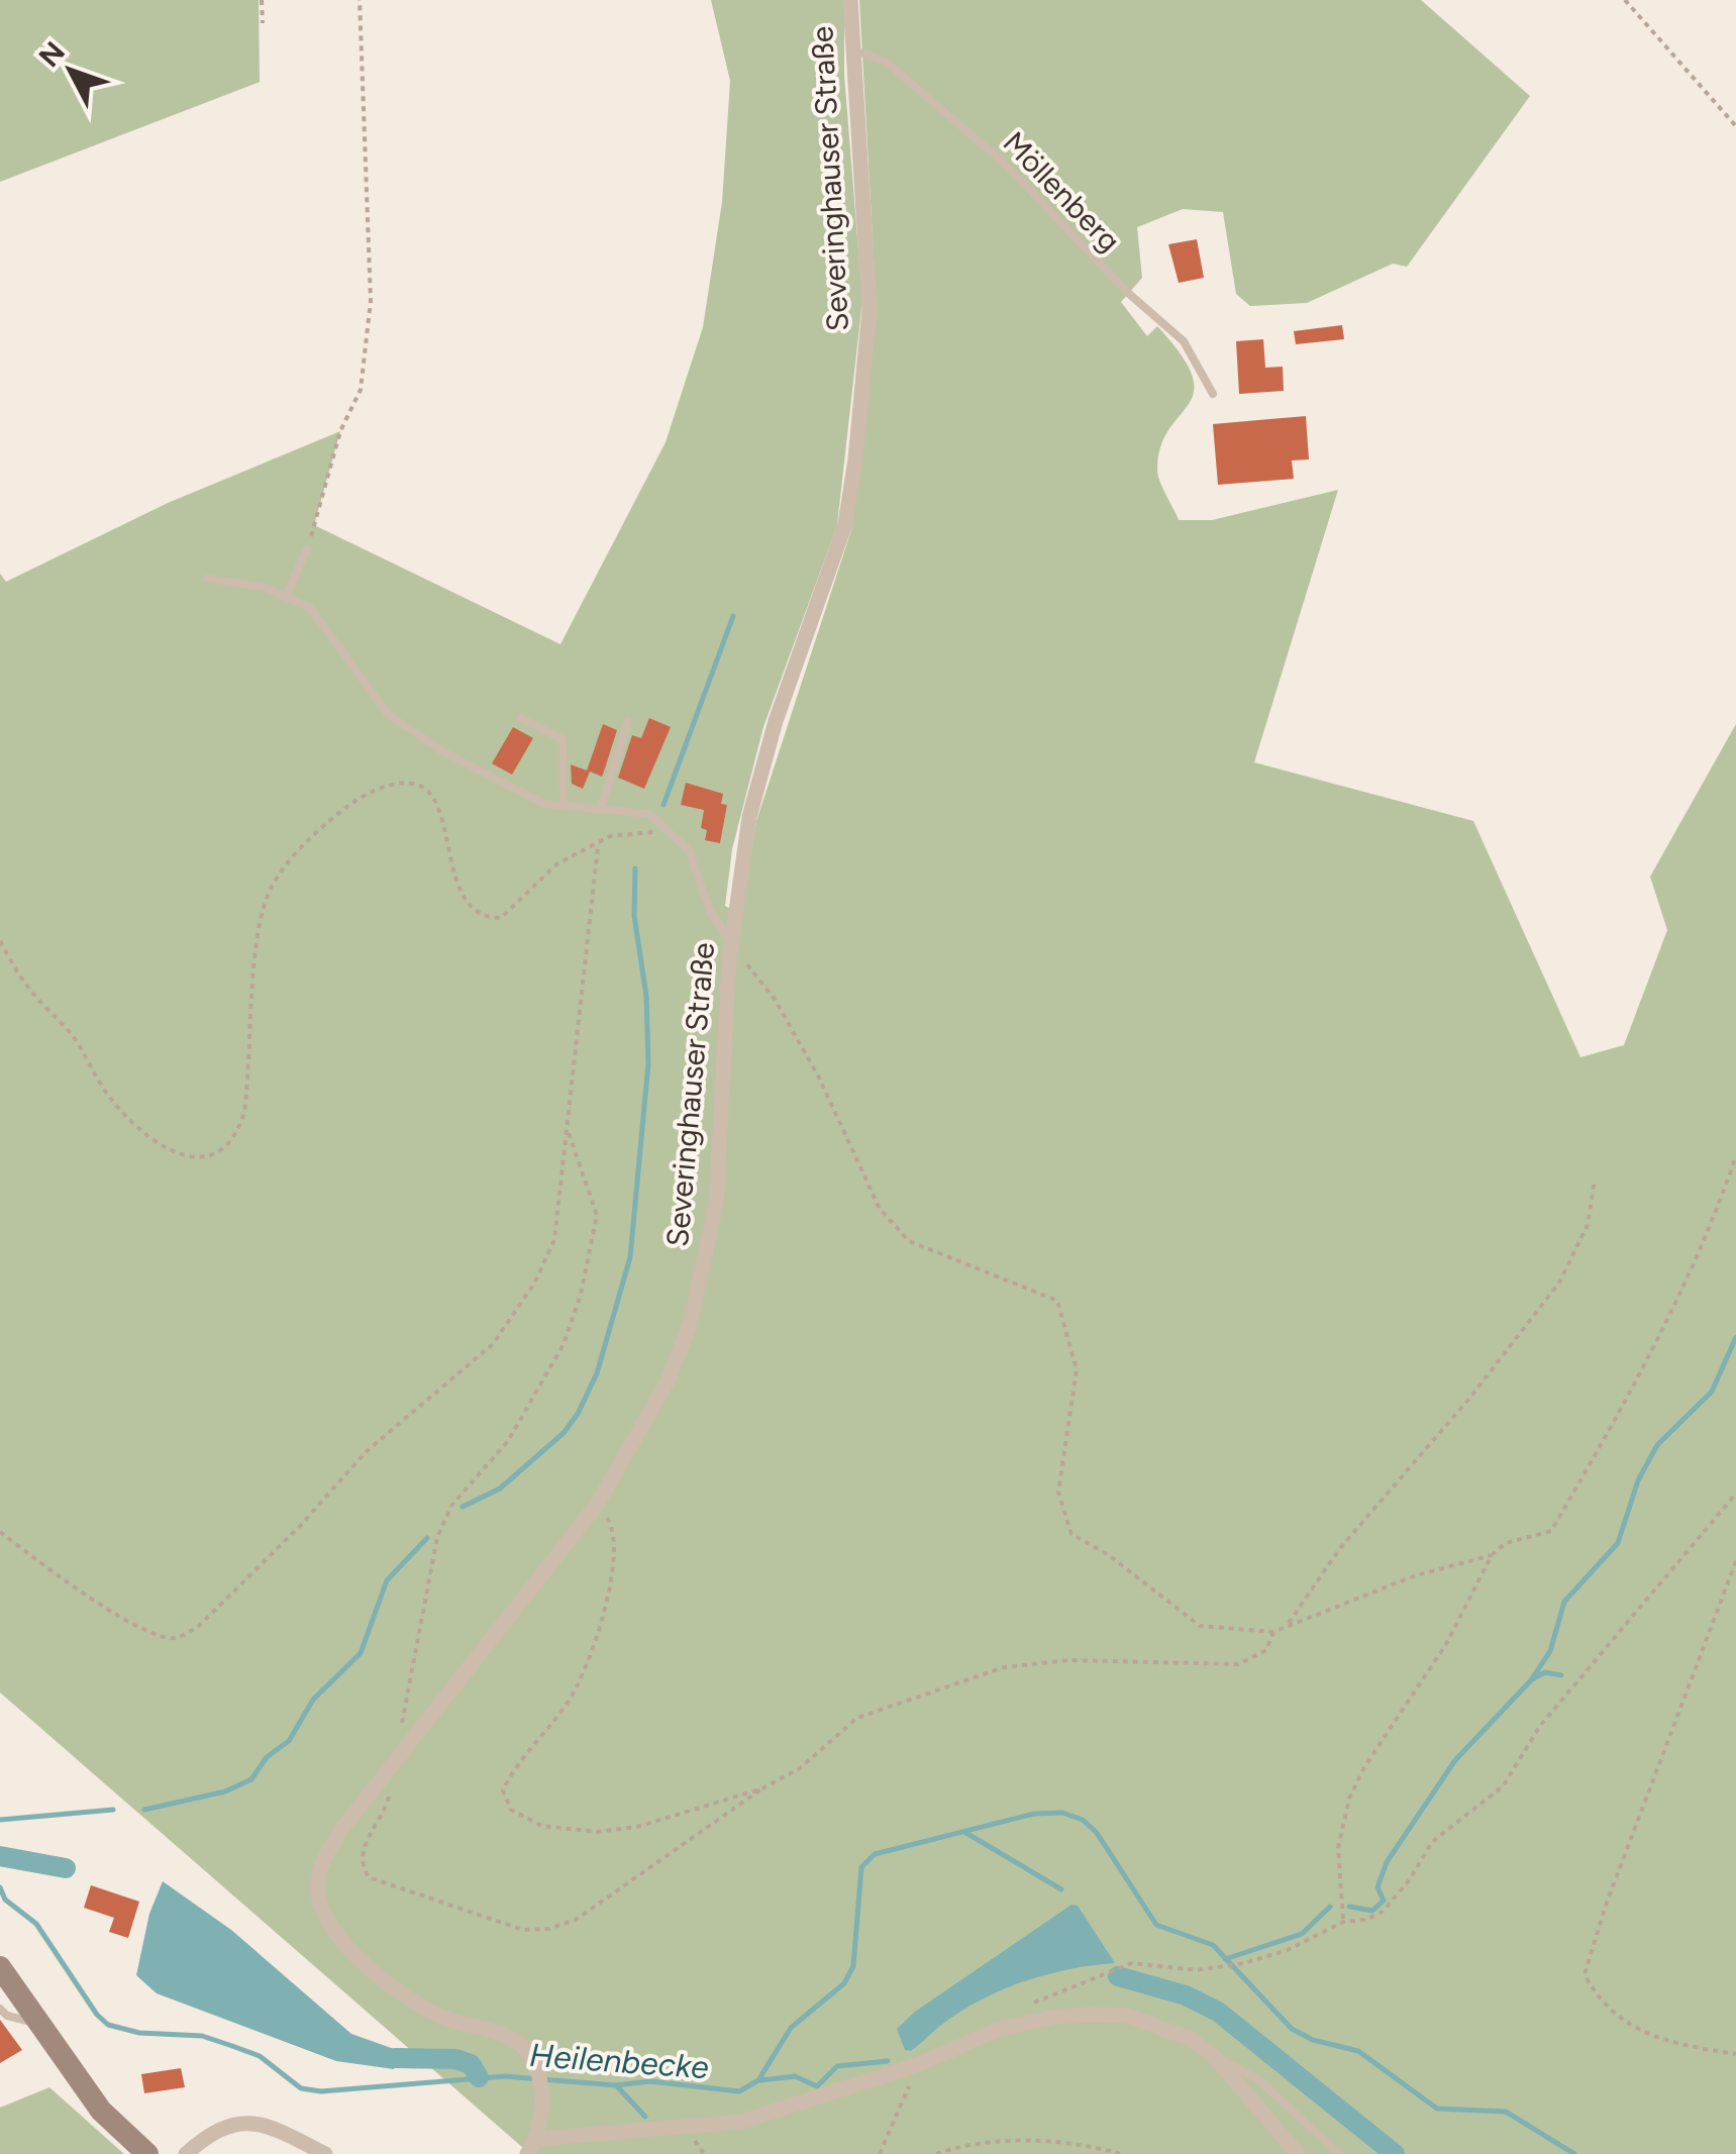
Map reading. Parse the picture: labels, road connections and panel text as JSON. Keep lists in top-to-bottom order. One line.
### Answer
{"streets":{"street":["Severinghauser Straße"],"lane":["Möllenberg"]},"crossings":[["Severinghauser Straße","Möllenberg"]],"water":["Heilenbecke"],"north":"top left"}
